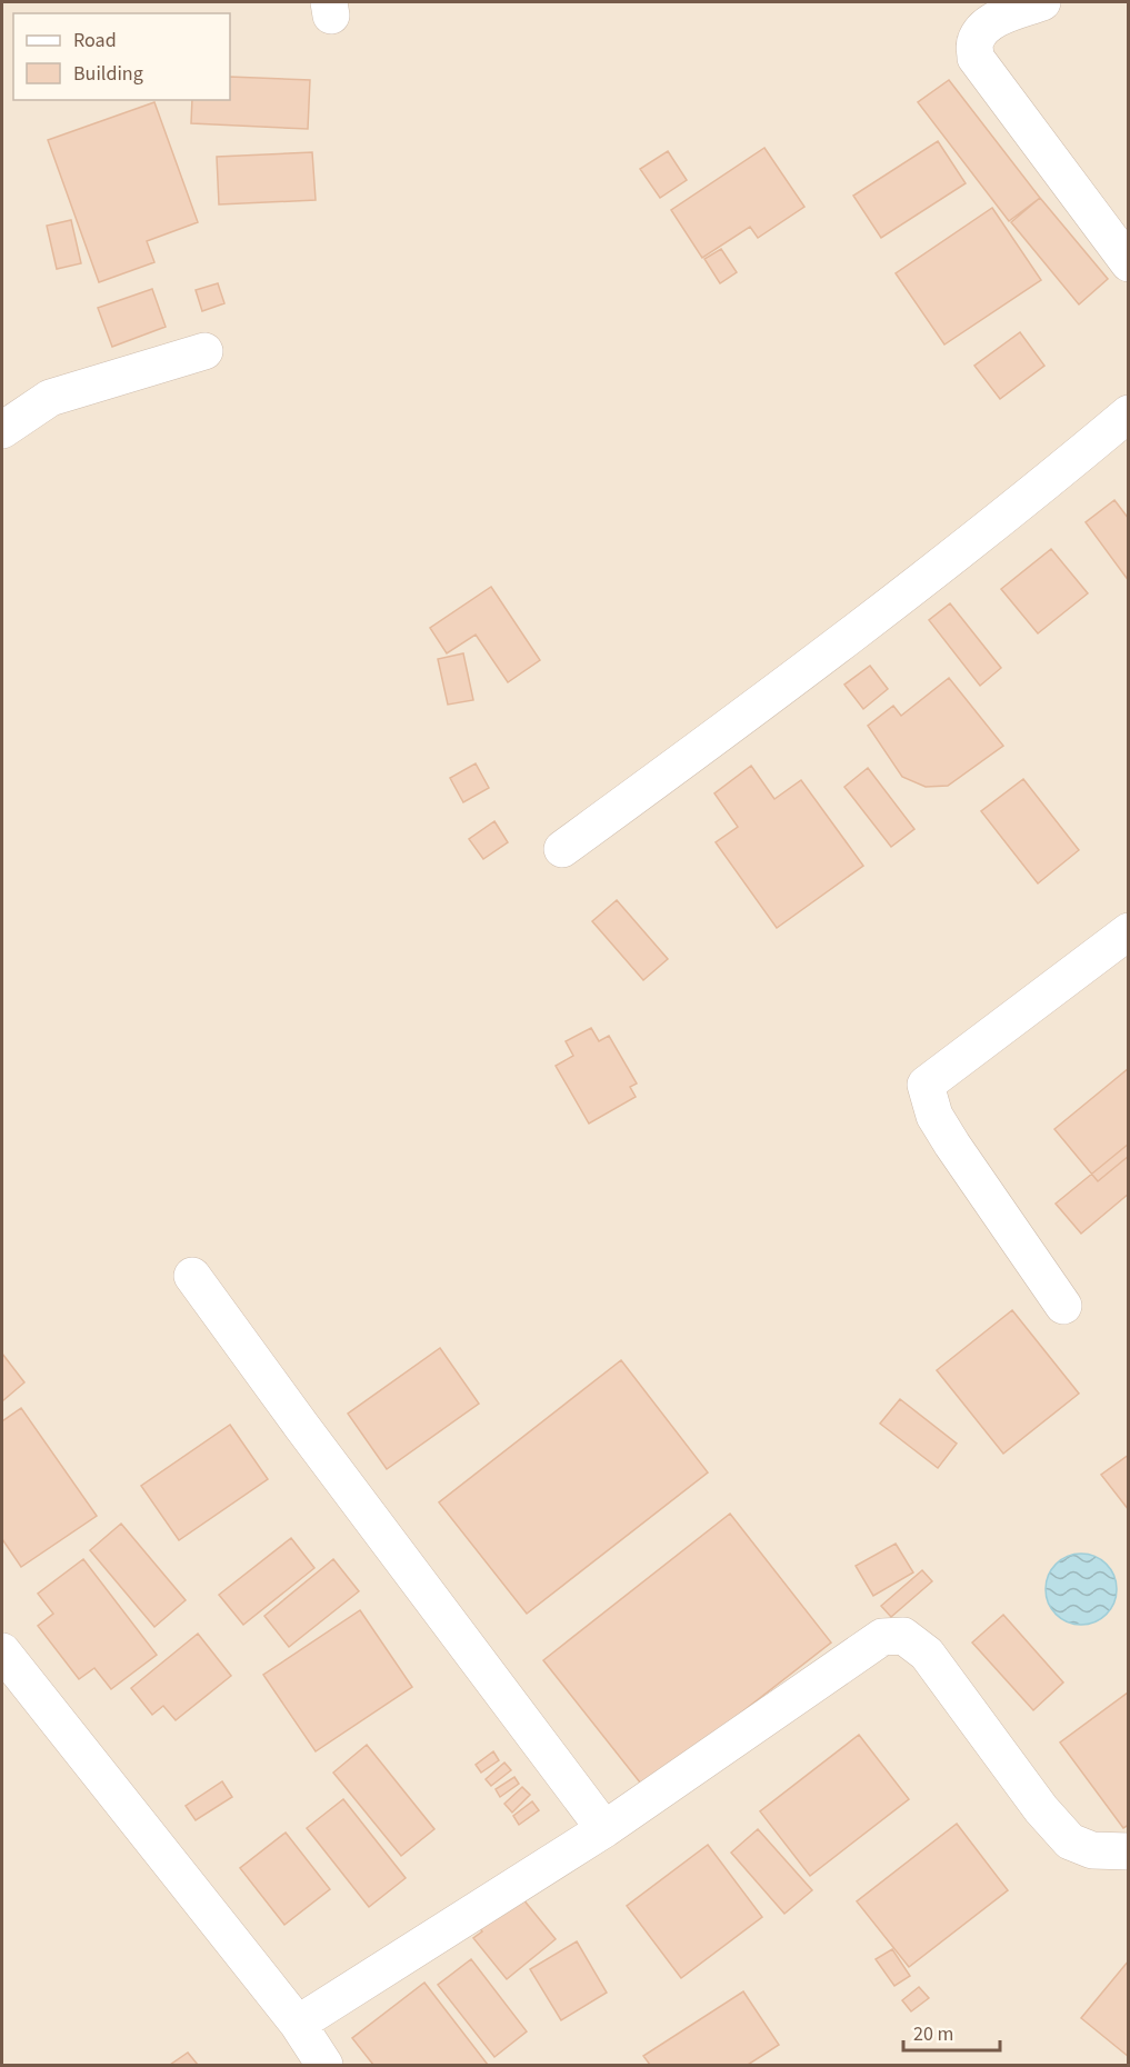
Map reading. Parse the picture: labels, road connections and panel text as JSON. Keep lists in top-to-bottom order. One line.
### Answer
{"legend":["Road","Building"],"scale_bar":"20 m"}
